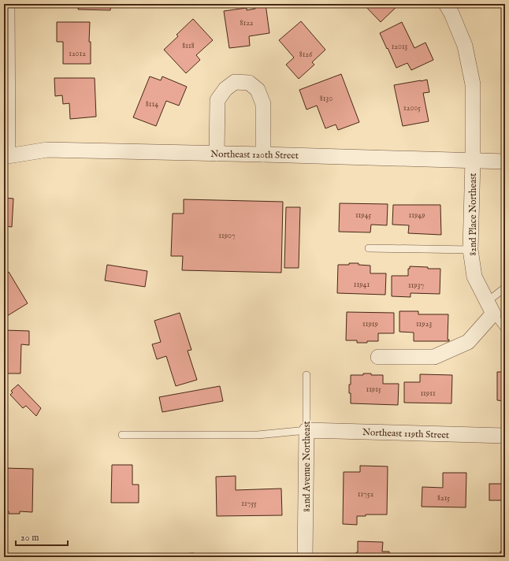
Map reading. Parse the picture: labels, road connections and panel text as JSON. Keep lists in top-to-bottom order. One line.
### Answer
{"streets":{"street":["Northeast 120th Street","82nd Place Northeast","Northeast 119th Street","82nd Avenue Northeast"]},"crossings":[["Northeast 120th Street","82nd Place Northeast"],["Northeast 119th Street","82nd Avenue Northeast"]],"house_numbers":["8122","8118","12013","12012","8126","8130","8114","12005","11945","11949","11907","11941","11937","11919","11923","11915","11911","11752","8215","11755"],"scale_bar":"20 m"}
